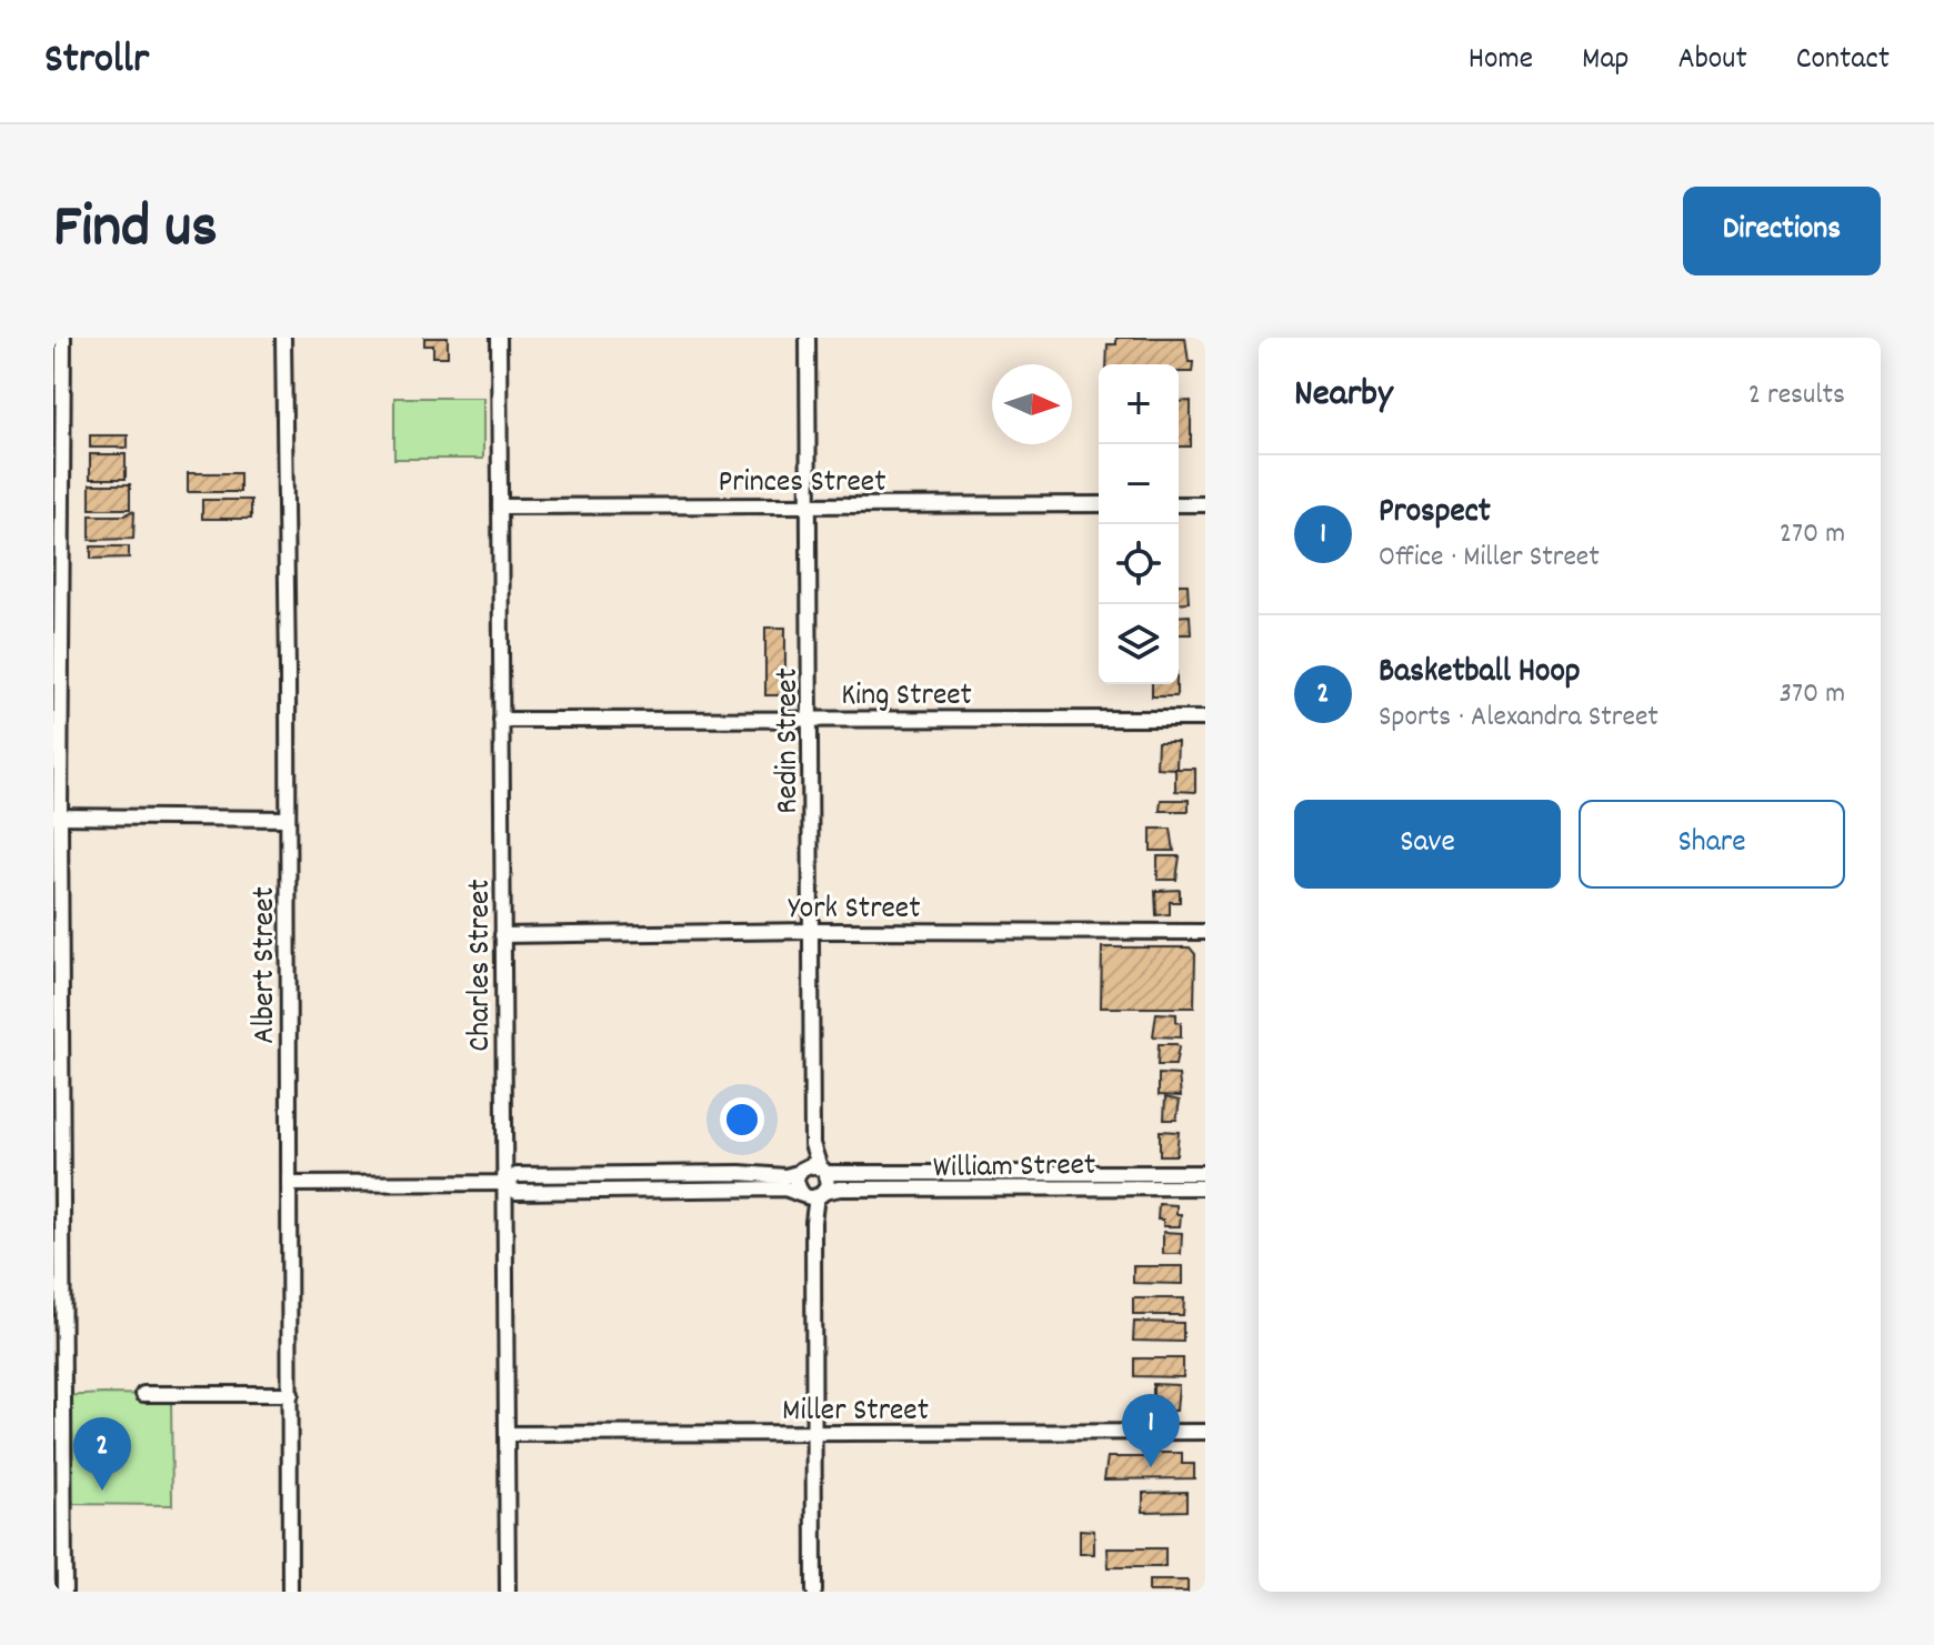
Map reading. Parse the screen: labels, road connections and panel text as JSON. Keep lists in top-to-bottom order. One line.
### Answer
{"streets":{"street":["Princes Street","King Street","Redin Street","York Street","Albert Street","Charles Street","William Street","Miller Street"]},"crossings":[["Princes Street","Redin Street"],["Princes Street","Charles Street"],["King Street","Redin Street"],["King Street","Charles Street"],["Redin Street","York Street"],["Redin Street","William Street"],["York Street","Charles Street"],["Albert Street","William Street"],["Charles Street","William Street"],["Charles Street","Miller Street"]],"north":"right","page":{"header":"Strollr","nav":["Home","Map","About","Contact"],"title":"Find us","buttons":["Directions",["Save","Share"]],"heading":["Nearby","2 results"],"map_buttons":["+","−"],"list":[{"mark":"1","name":"Prospect","note":"Office · Miller Street","value":"270 m"},{"mark":"2","name":"Basketball Hoop","note":"Sports · Alexandra Street","value":"370 m"}],"pins":["1","2"]}}
